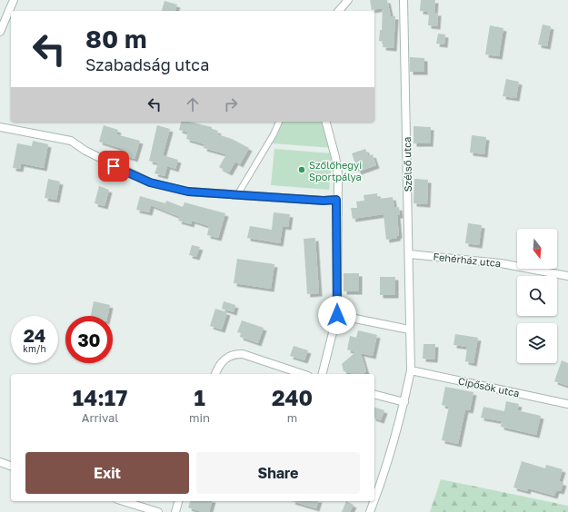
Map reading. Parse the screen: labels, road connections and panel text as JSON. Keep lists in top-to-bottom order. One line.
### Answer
{"streets":{"street":["Szélső utca","Fehérház utca","Cipősök utca"]},"crossings":[["Szélső utca","Fehérház utca"],["Szélső utca","Cipősök utca"]],"places":["Szőlőhegyi Sportpálya"],"north":"bottom","page":{"turn":["80 m","Szabadság utca"],"speed":"24 km/h","limit":"30","eta":["14:17","Arrival","1","min","240","m"],"buttons":["Exit","Share"]}}
